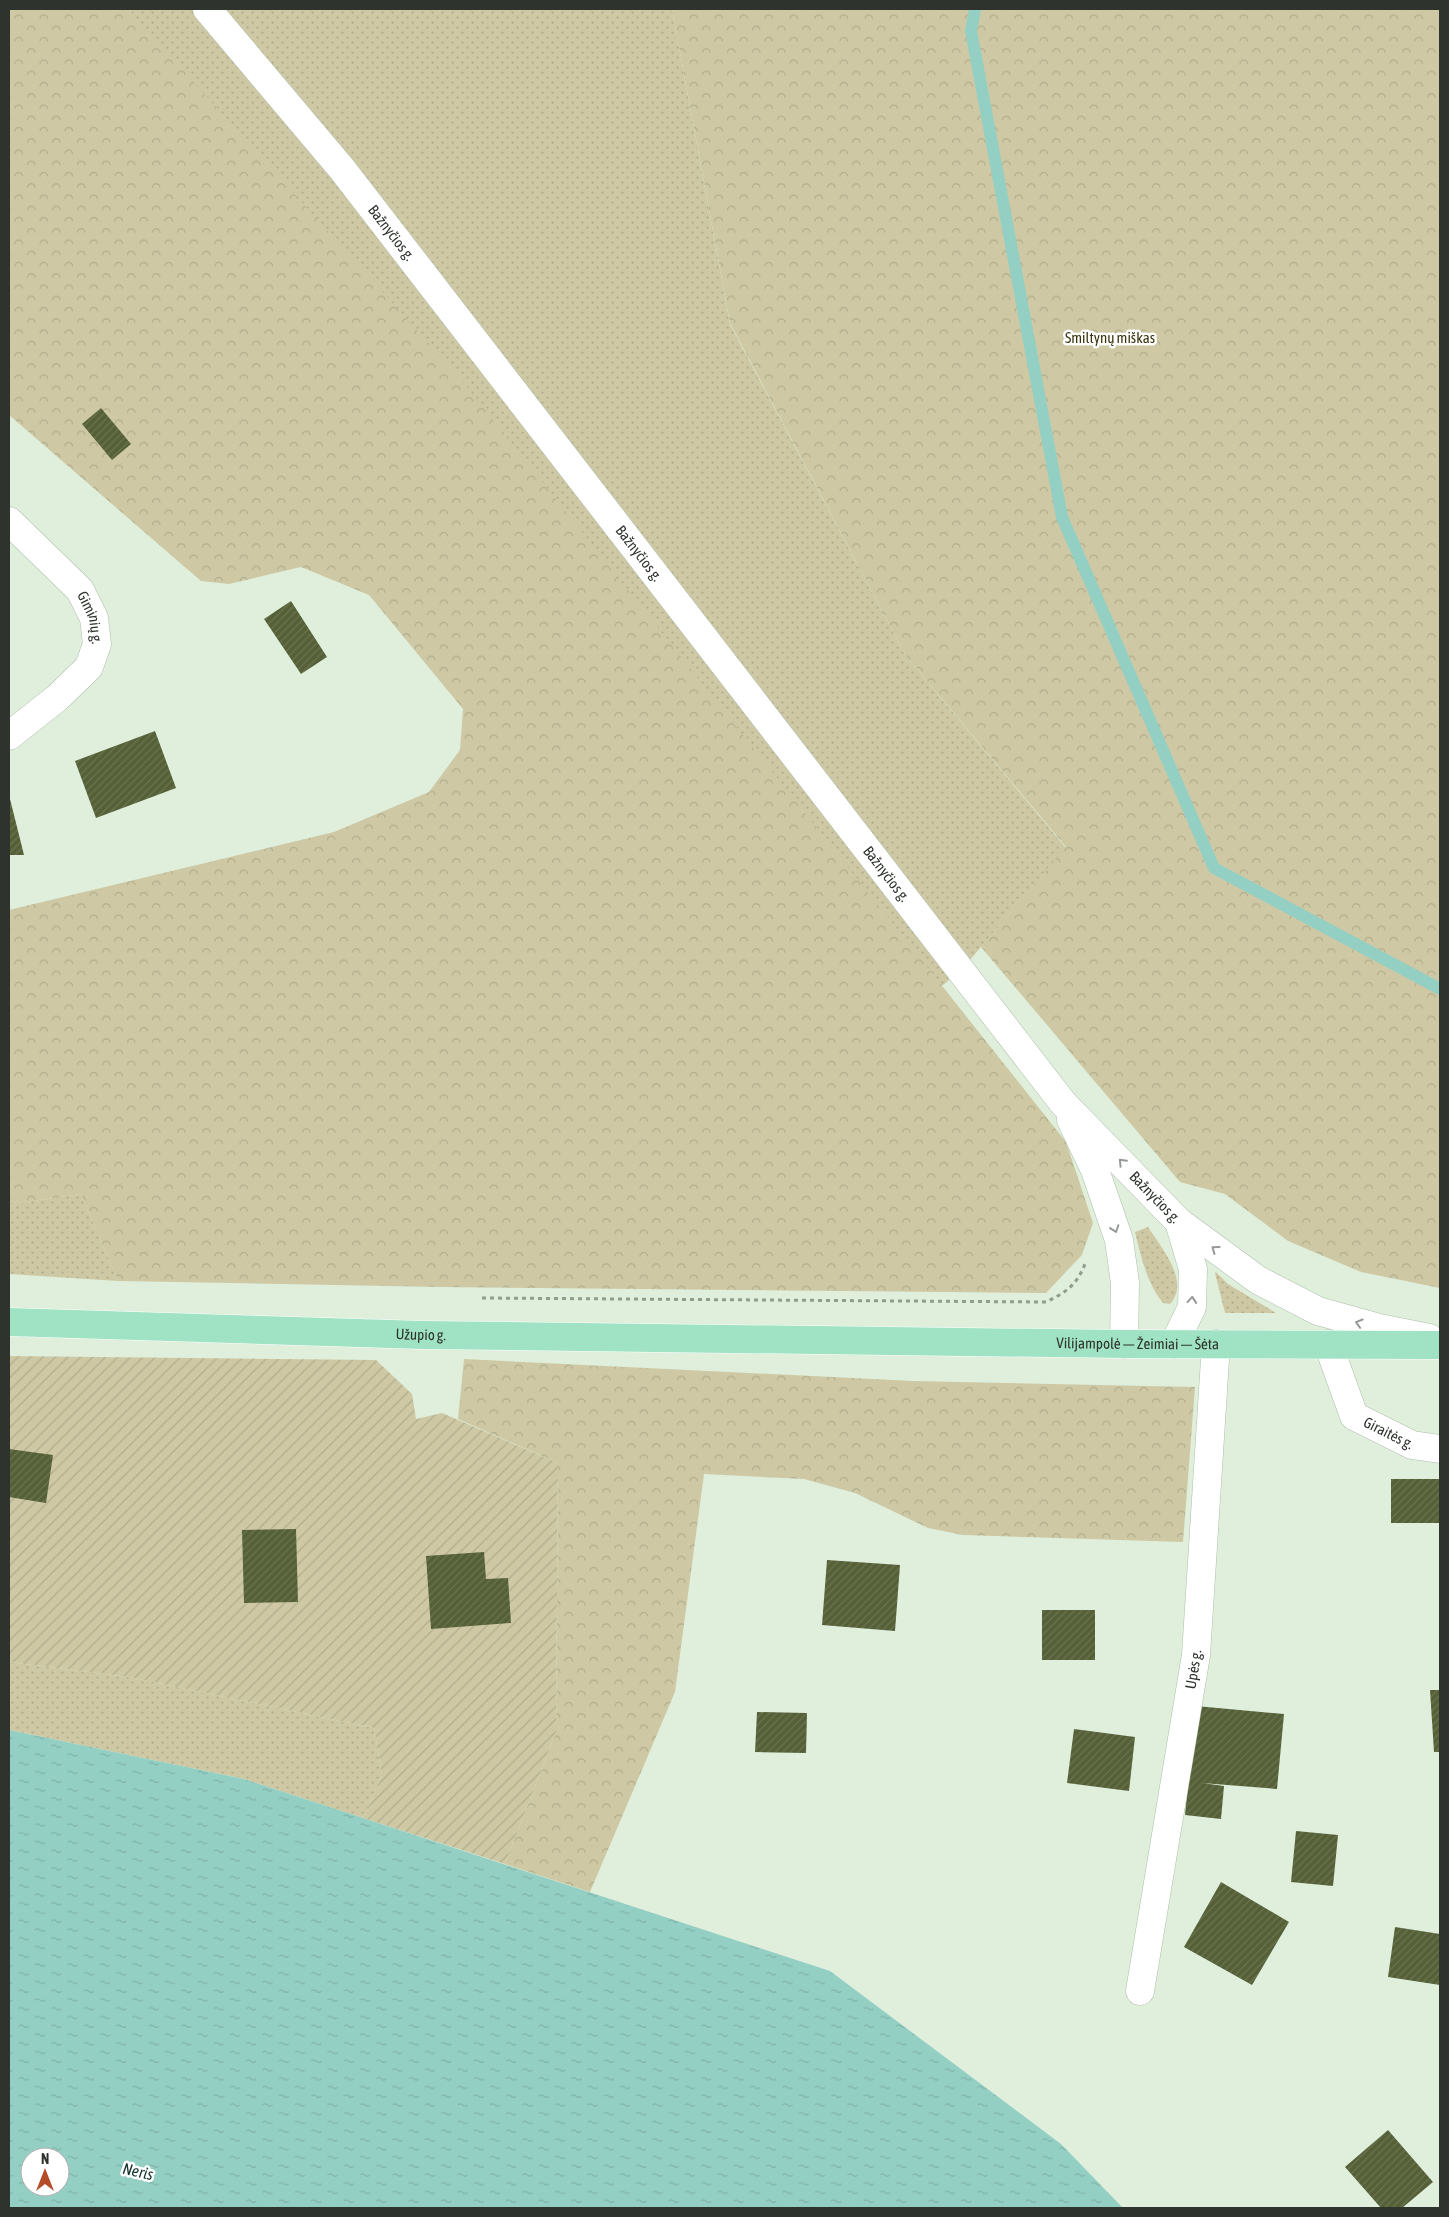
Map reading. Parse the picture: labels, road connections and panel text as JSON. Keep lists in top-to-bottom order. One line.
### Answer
{"streets":{"main road":["Bažnyčios g.","Giminių g.","Užupio g.","Vilijampolė — Žeimiai — Šėta","Giraitės g.","Upės g."]},"crossings":[["Bažnyčios g.","Vilijampolė — Žeimiai — Šėta"],["Užupio g.","Vilijampolė — Žeimiai — Šėta"],["Vilijampolė — Žeimiai — Šėta","Giraitės g."],["Vilijampolė — Žeimiai — Šėta","Upės g."]],"water":["Neris"],"parks":["Smiltynų miškas"],"north":"top"}
